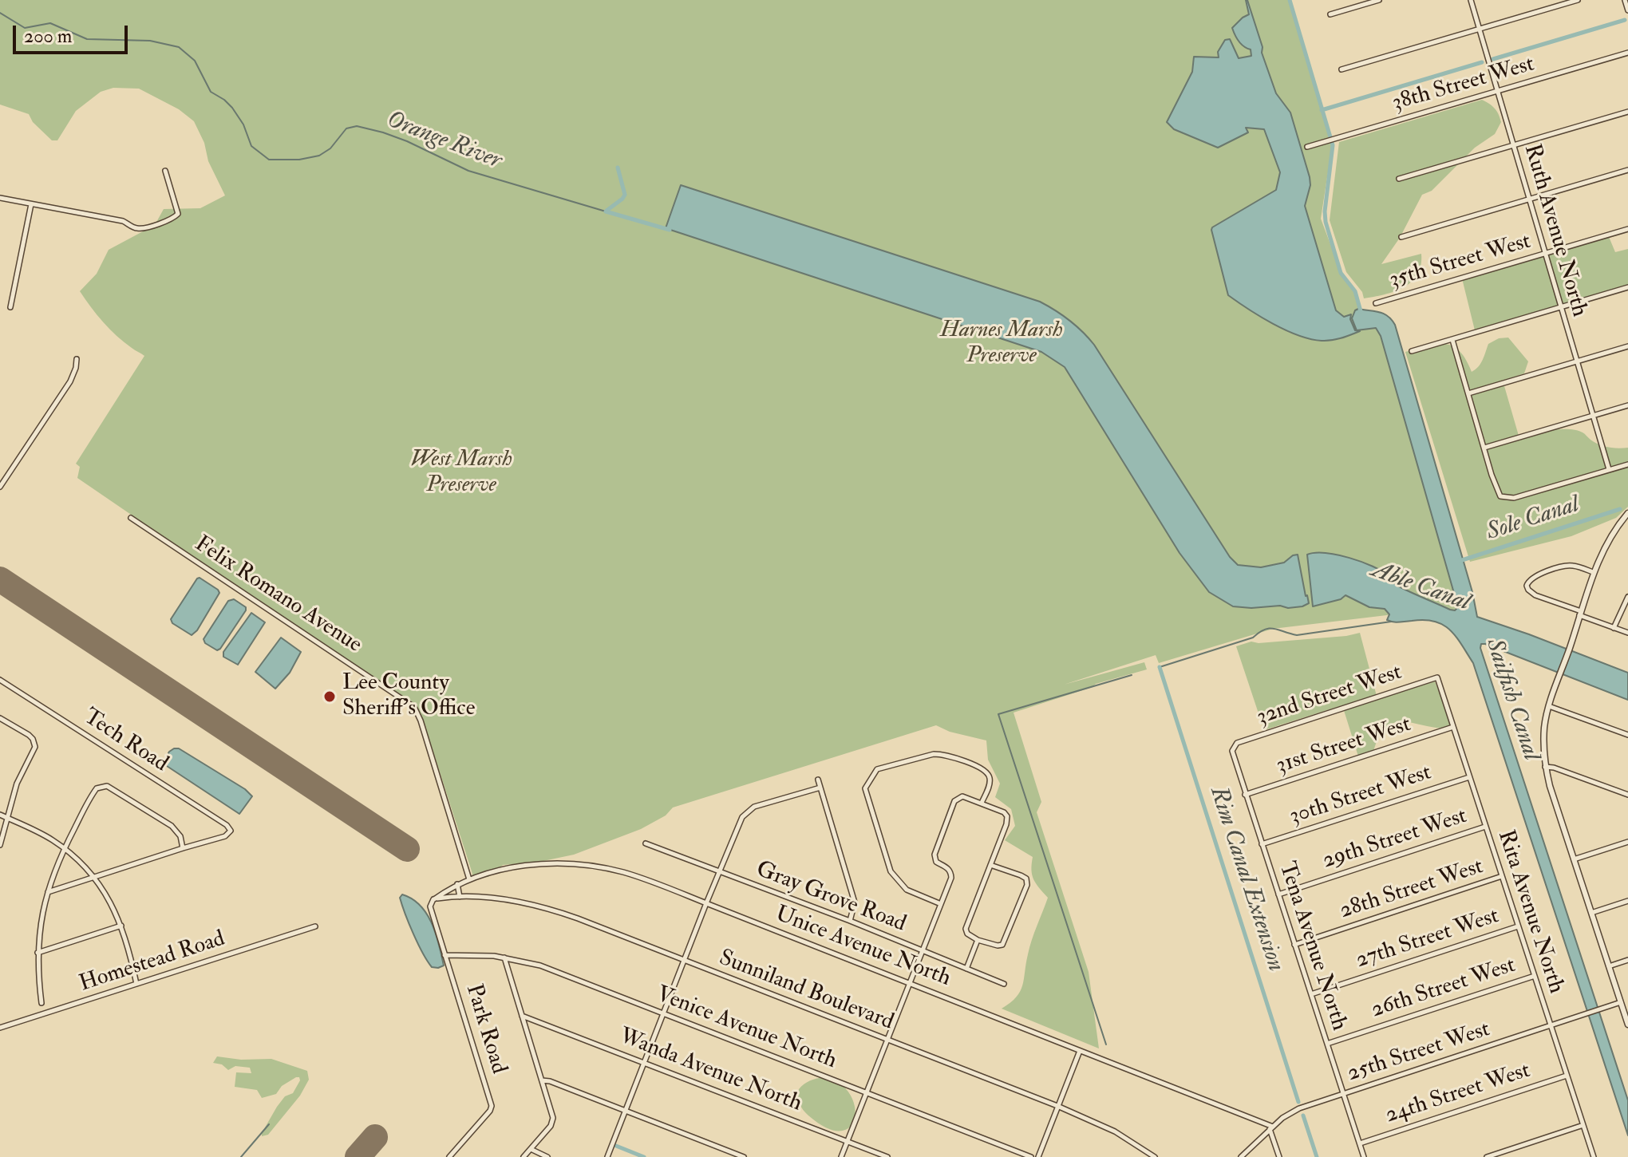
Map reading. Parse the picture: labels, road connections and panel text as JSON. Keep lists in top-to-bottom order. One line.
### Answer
{"streets":{"street":["38th Street West","Ruth Avenue North","35th Street West","Felix Romano Avenue","32nd Street West","Tech Road","31st Street West","30th Street West","29th Street West","28th Street West","Gray Grove Road","Rita Avenue North","27th Street West","Tena Avenue North","Unice Avenue North","Homestead Road","26th Street West","Sunniland Boulevard","Venice Avenue North","Park Road","25th Street West","Wanda Avenue North","24th Street West"]},"crossings":[["38th Street West","Ruth Avenue North"],["Ruth Avenue North","35th Street West"],["Felix Romano Avenue","Unice Avenue North"],["32nd Street West","Rita Avenue North"],["32nd Street West","Tena Avenue North"],["31st Street West","Rita Avenue North"],["31st Street West","Tena Avenue North"],["30th Street West","Rita Avenue North"],["30th Street West","Tena Avenue North"],["29th Street West","Rita Avenue North"],["29th Street West","Tena Avenue North"],["28th Street West","Rita Avenue North"],["28th Street West","Tena Avenue North"],["Rita Avenue North","27th Street West"],["Rita Avenue North","26th Street West"],["Rita Avenue North","25th Street West"],["Rita Avenue North","24th Street West"],["27th Street West","Tena Avenue North"],["Tena Avenue North","26th Street West"],["Tena Avenue North","25th Street West"],["Tena Avenue North","24th Street West"],["Unice Avenue North","Sunniland Boulevard"],["Unice Avenue North","Park Road"],["Unice Avenue North","25th Street West"],["Sunniland Boulevard","Park Road"],["Venice Avenue North","Park Road"]],"water":["Orange River","Sole Canal","Able Canal","Sailfish Canal","Rim Canal Extension"],"parks":["Harnes Marsh Preserve","West Marsh Preserve"],"places":["Lee County Sheriff's Office"],"scale_bar":"200 m"}
